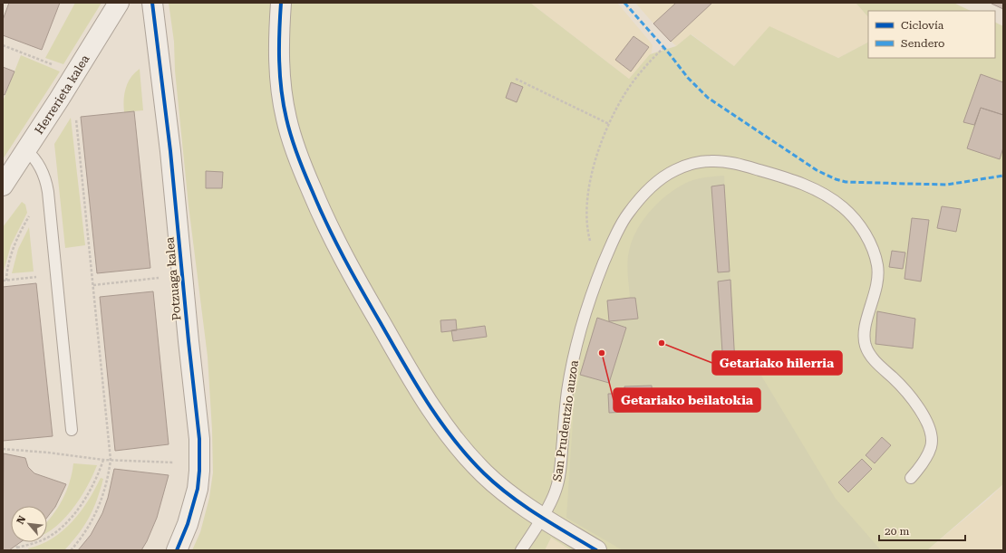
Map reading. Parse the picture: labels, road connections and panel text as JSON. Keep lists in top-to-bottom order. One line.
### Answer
{"streets":{"street":["Herrerieta kalea","Potzuaga kalea"],"lane":["San Prudentzio auzoa"]},"places":["Getariako hilerria","Getariako beilatokia"],"legend":["Ciclovía","Sendero"],"scale_bar":"20 m","north":"top left"}
